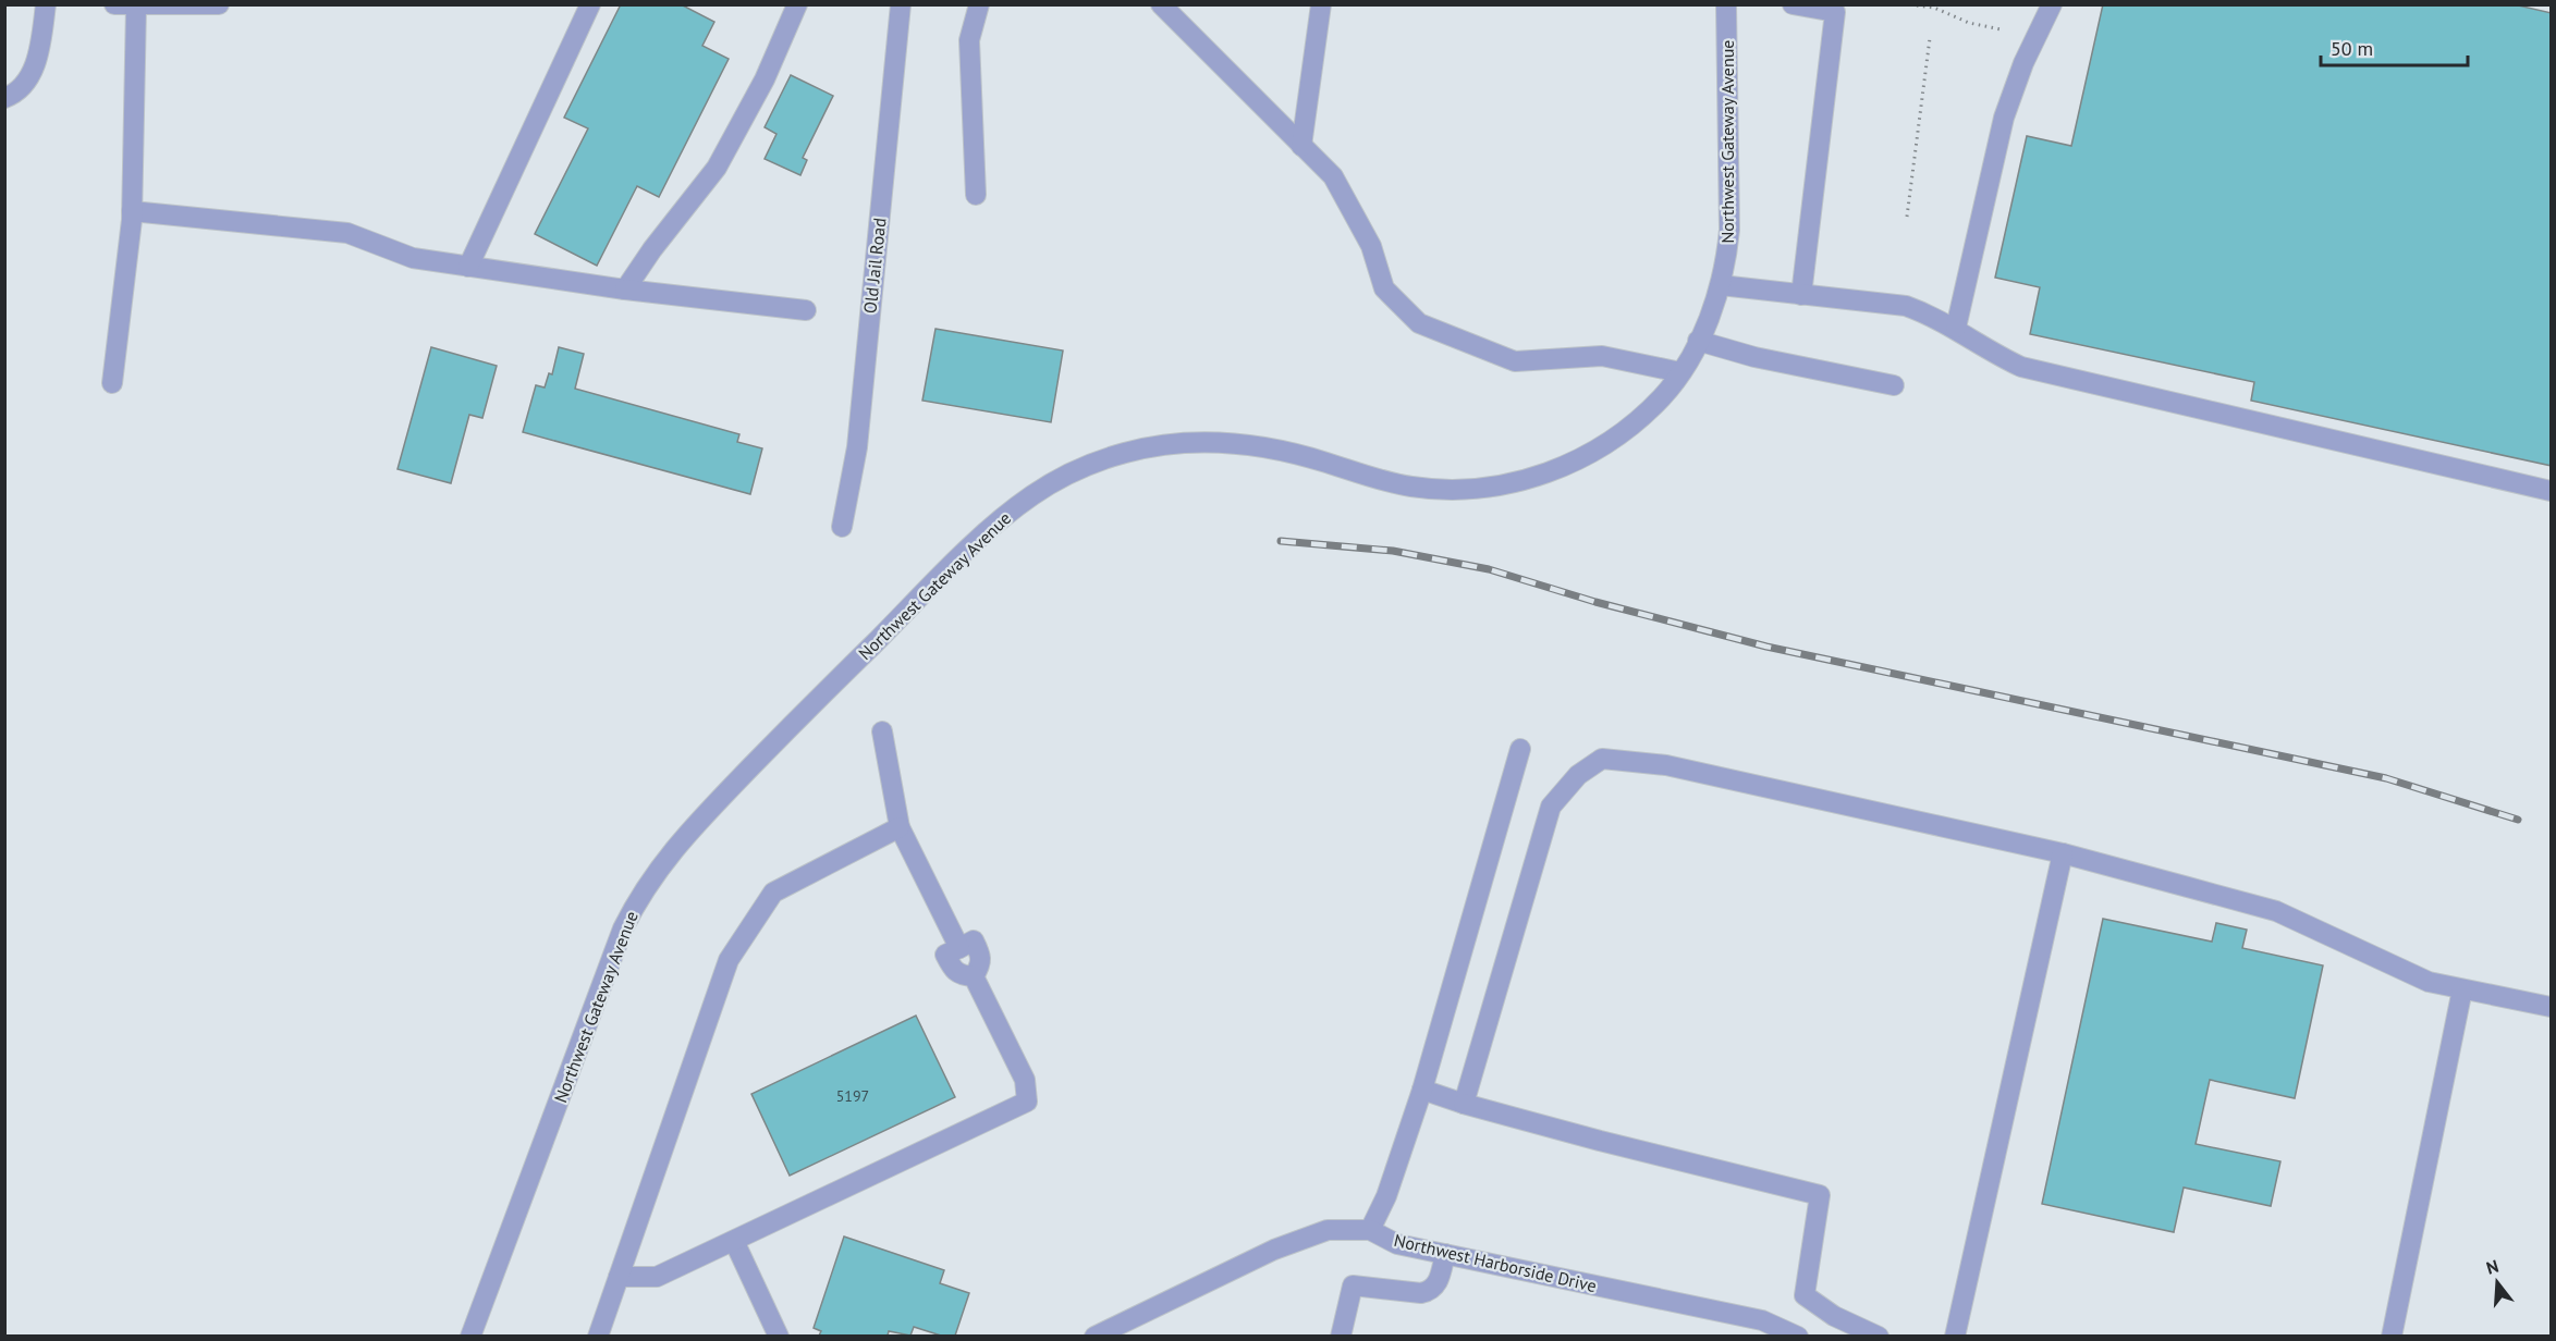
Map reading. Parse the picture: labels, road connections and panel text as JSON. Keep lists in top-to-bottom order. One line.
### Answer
{"streets":{"street":["Northwest Gateway Avenue","Old Jail Road","Northwest Harborside Drive"]},"house_numbers":["5197"],"scale_bar":"50 m","north":"top"}
